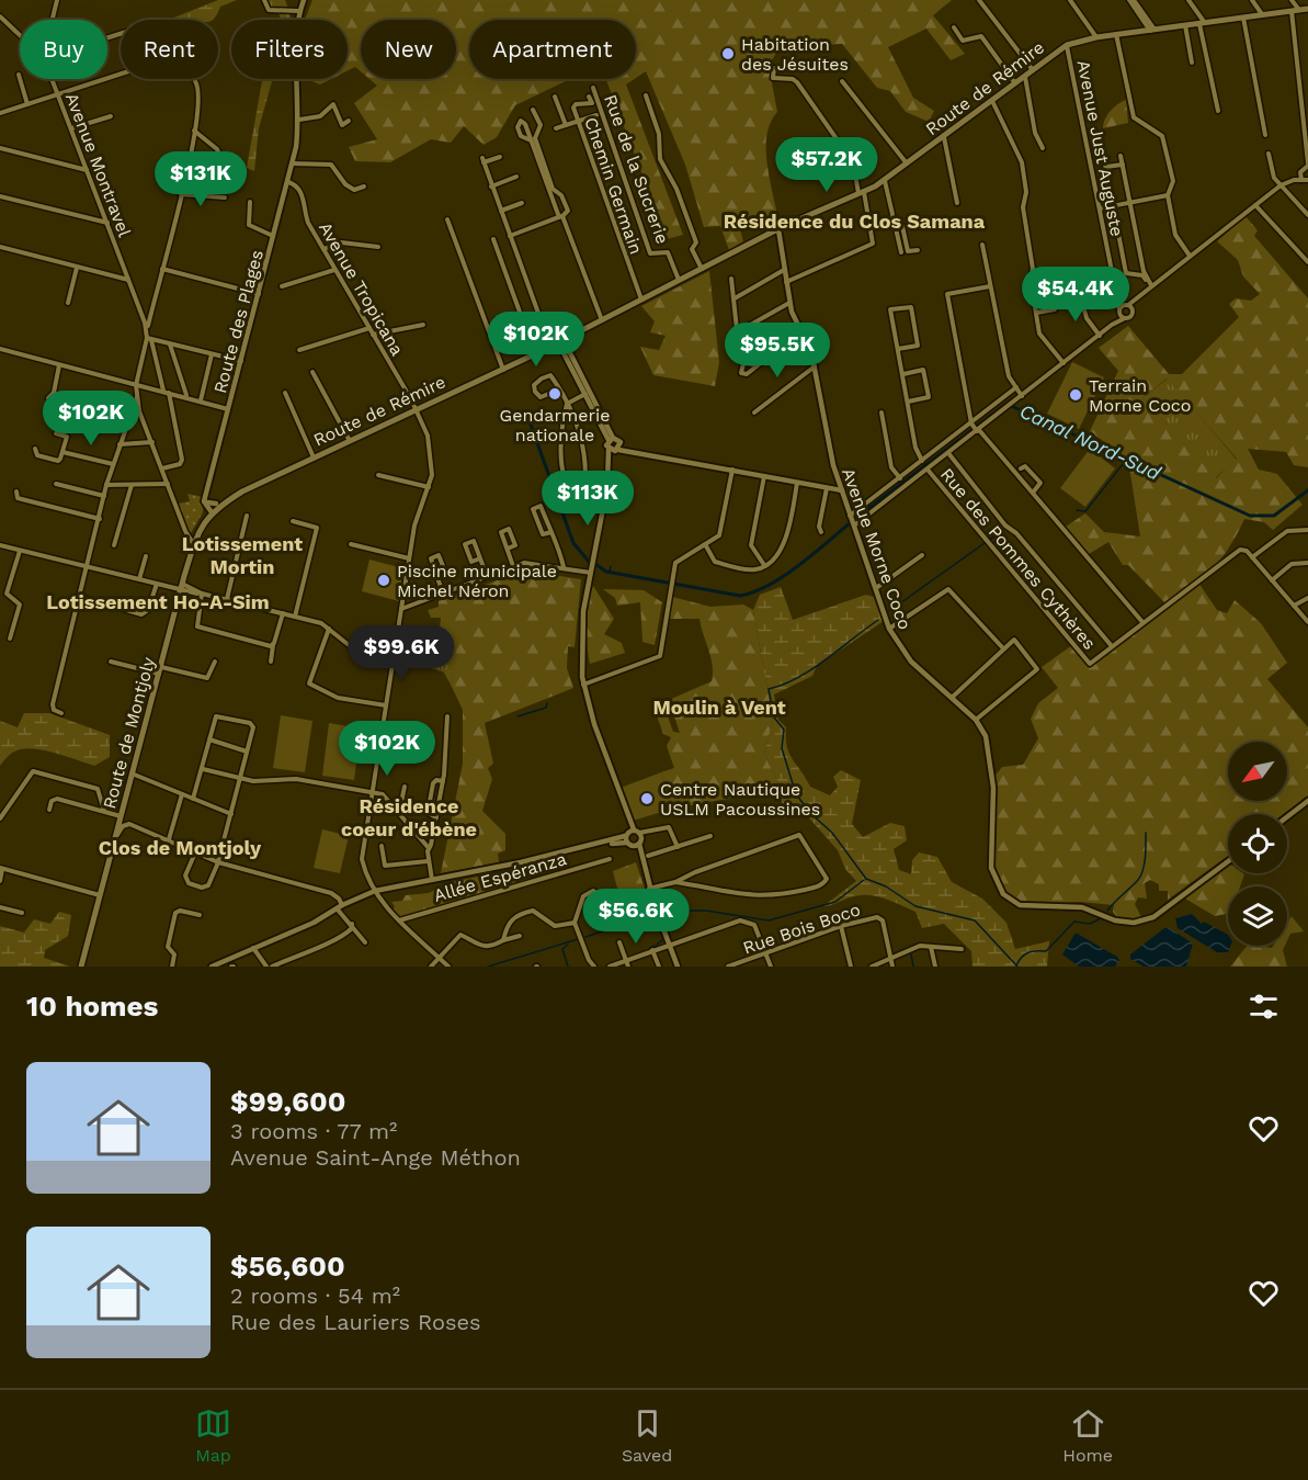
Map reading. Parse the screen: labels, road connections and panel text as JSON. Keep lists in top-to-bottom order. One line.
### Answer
{"streets":{"main road":["Route de Rémire","Route de Montjoly"],"street":["Avenue Just Auguste","Avenue Montravel","Rue de la Sucrerie","Chemin Germain","Avenue Tropicana","Route des Plages","Avenue Morne Coco","Rue des Pommes Cythères","Allée Espéranza","Rue Bois Boco"]},"crossings":[["Route de Rémire","Avenue Just Auguste"],["Route de Rémire","Rue de la Sucrerie"],["Route de Rémire","Chemin Germain"],["Route de Rémire","Avenue Tropicana"],["Route de Rémire","Route des Plages"],["Route de Rémire","Avenue Morne Coco"],["Route de Rémire","Route de Montjoly"],["Avenue Tropicana","Route des Plages"],["Avenue Tropicana","Allée Espéranza"]],"districts":["Résidence du Clos Samana","Lotissement Mortin","Lotissement Ho-A-Sim","Moulin à Vent","Résidence coeur d'ébène","Clos de Montjoly"],"water":["Canal Nord-Sud"],"places":["Habitation des Jésuites","Gendarmerie nationale","Terrain Morne Coco","Piscine municipale Michel Néron","Centre Nautique USLM Pacoussines"],"north":"bottom left","page":{"chip":["Buy","Rent","Filters","New","Apartment"],"price":["$57.2K","$131K","$54.4K","$102K","$95.5K","$102K","$113K","$99.6K","$102K","$56.6K"],"heading":"10 homes","list":[{"name":"$99,600","note":"3 rooms · 77 m² · Avenue Saint-Ange Méthon"},{"name":"$56,600","note":"2 rooms · 54 m² · Rue des Lauriers Roses"}],"tabs":["Map","Saved","Home"]}}
